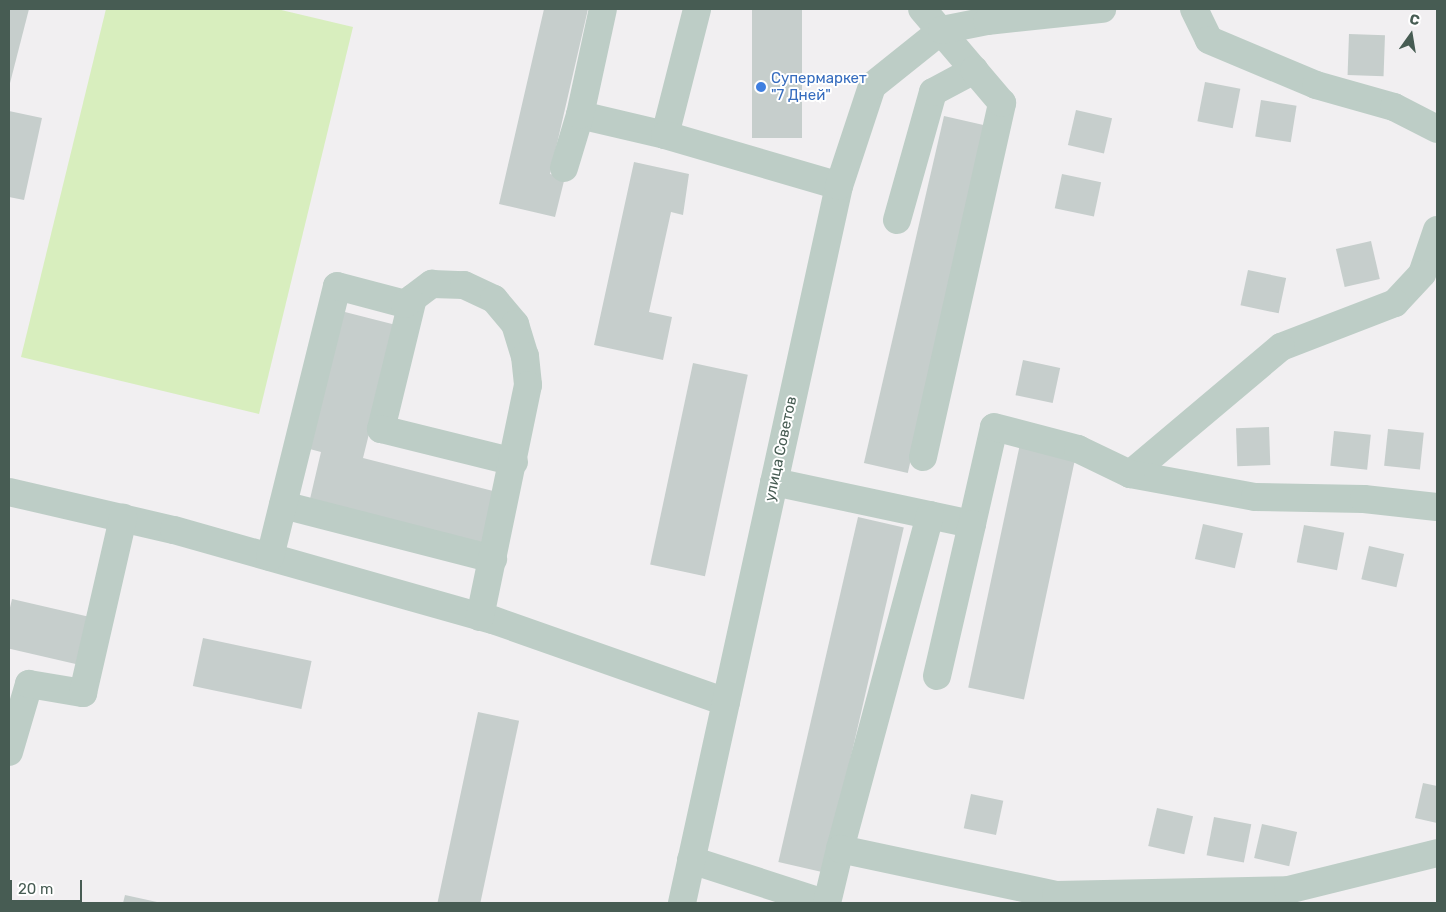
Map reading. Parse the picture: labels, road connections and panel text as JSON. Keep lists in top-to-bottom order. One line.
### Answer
{"streets":{"street":["улица Советов"]},"places":["Супермаркет \"7 Дней\""],"scale_bar":"20 m","north":"top"}
